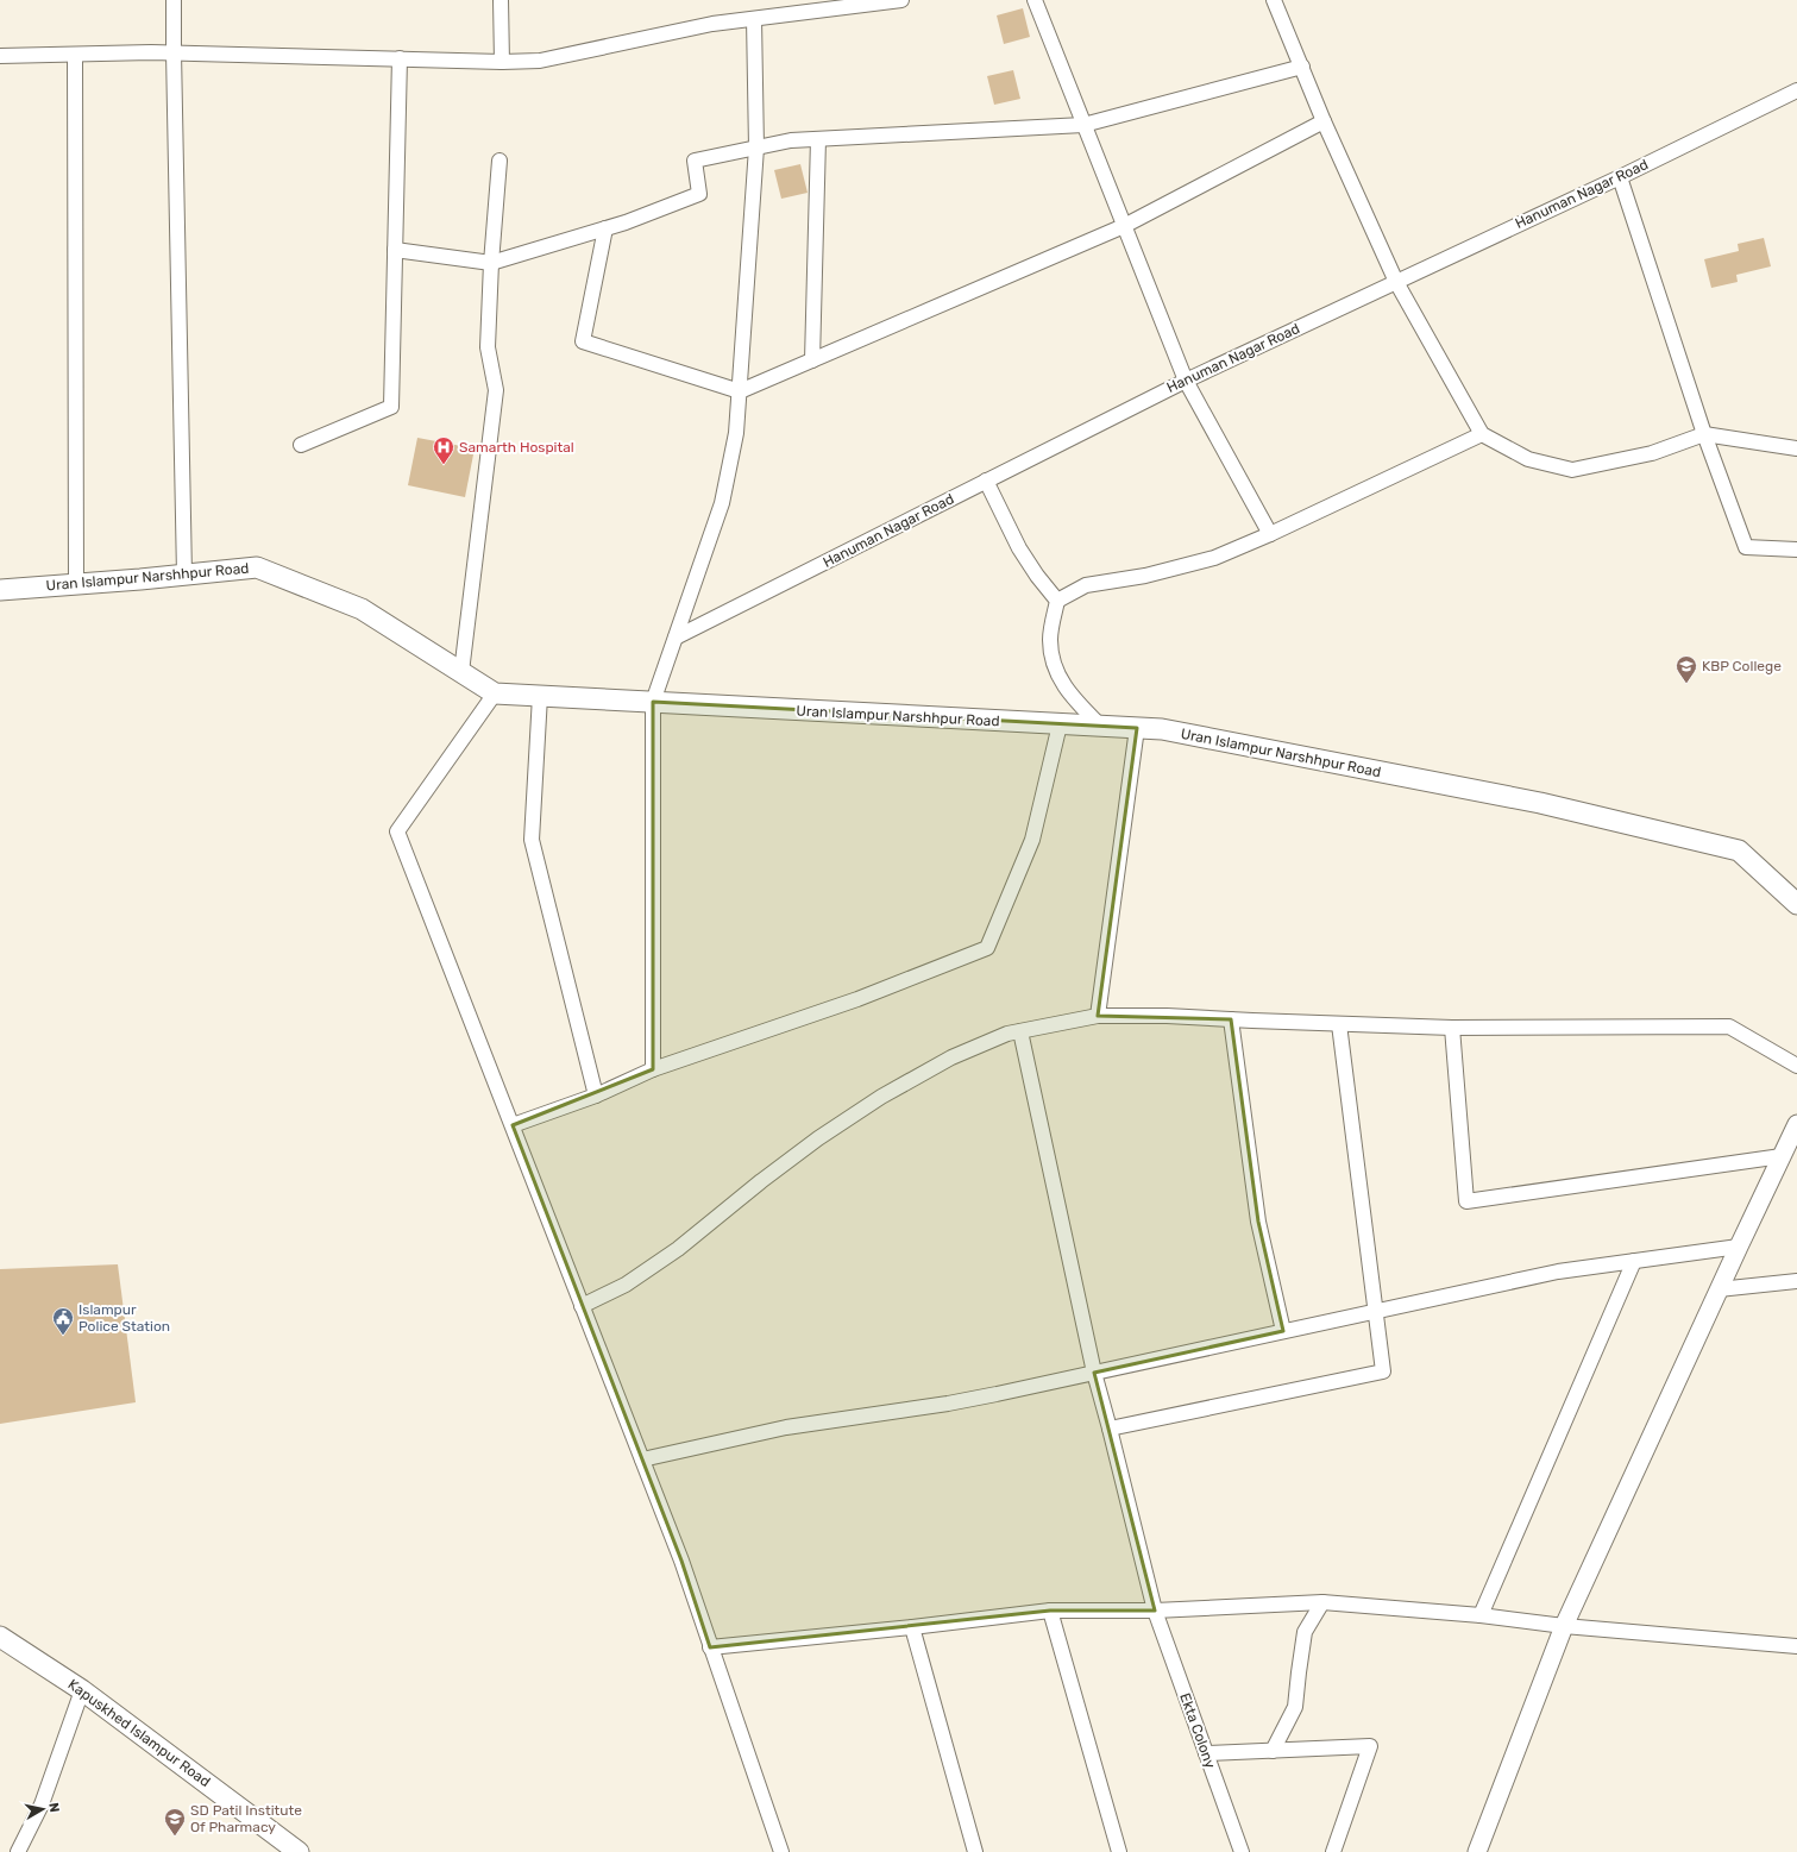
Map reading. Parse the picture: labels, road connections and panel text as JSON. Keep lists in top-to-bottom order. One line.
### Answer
{"streets":{"main road":["Uran Islampur Narshhpur Road","Kapuskhed Islampur Road"],"street":["Hanuman Nagar Road","Ekta Colony"]},"places":{"hospital":["Samarth Hospital"],"school or university":["KBP College","SD Patil Institute Of Pharmacy"],"public building":["Islampur Police Station"]},"north":"right"}
